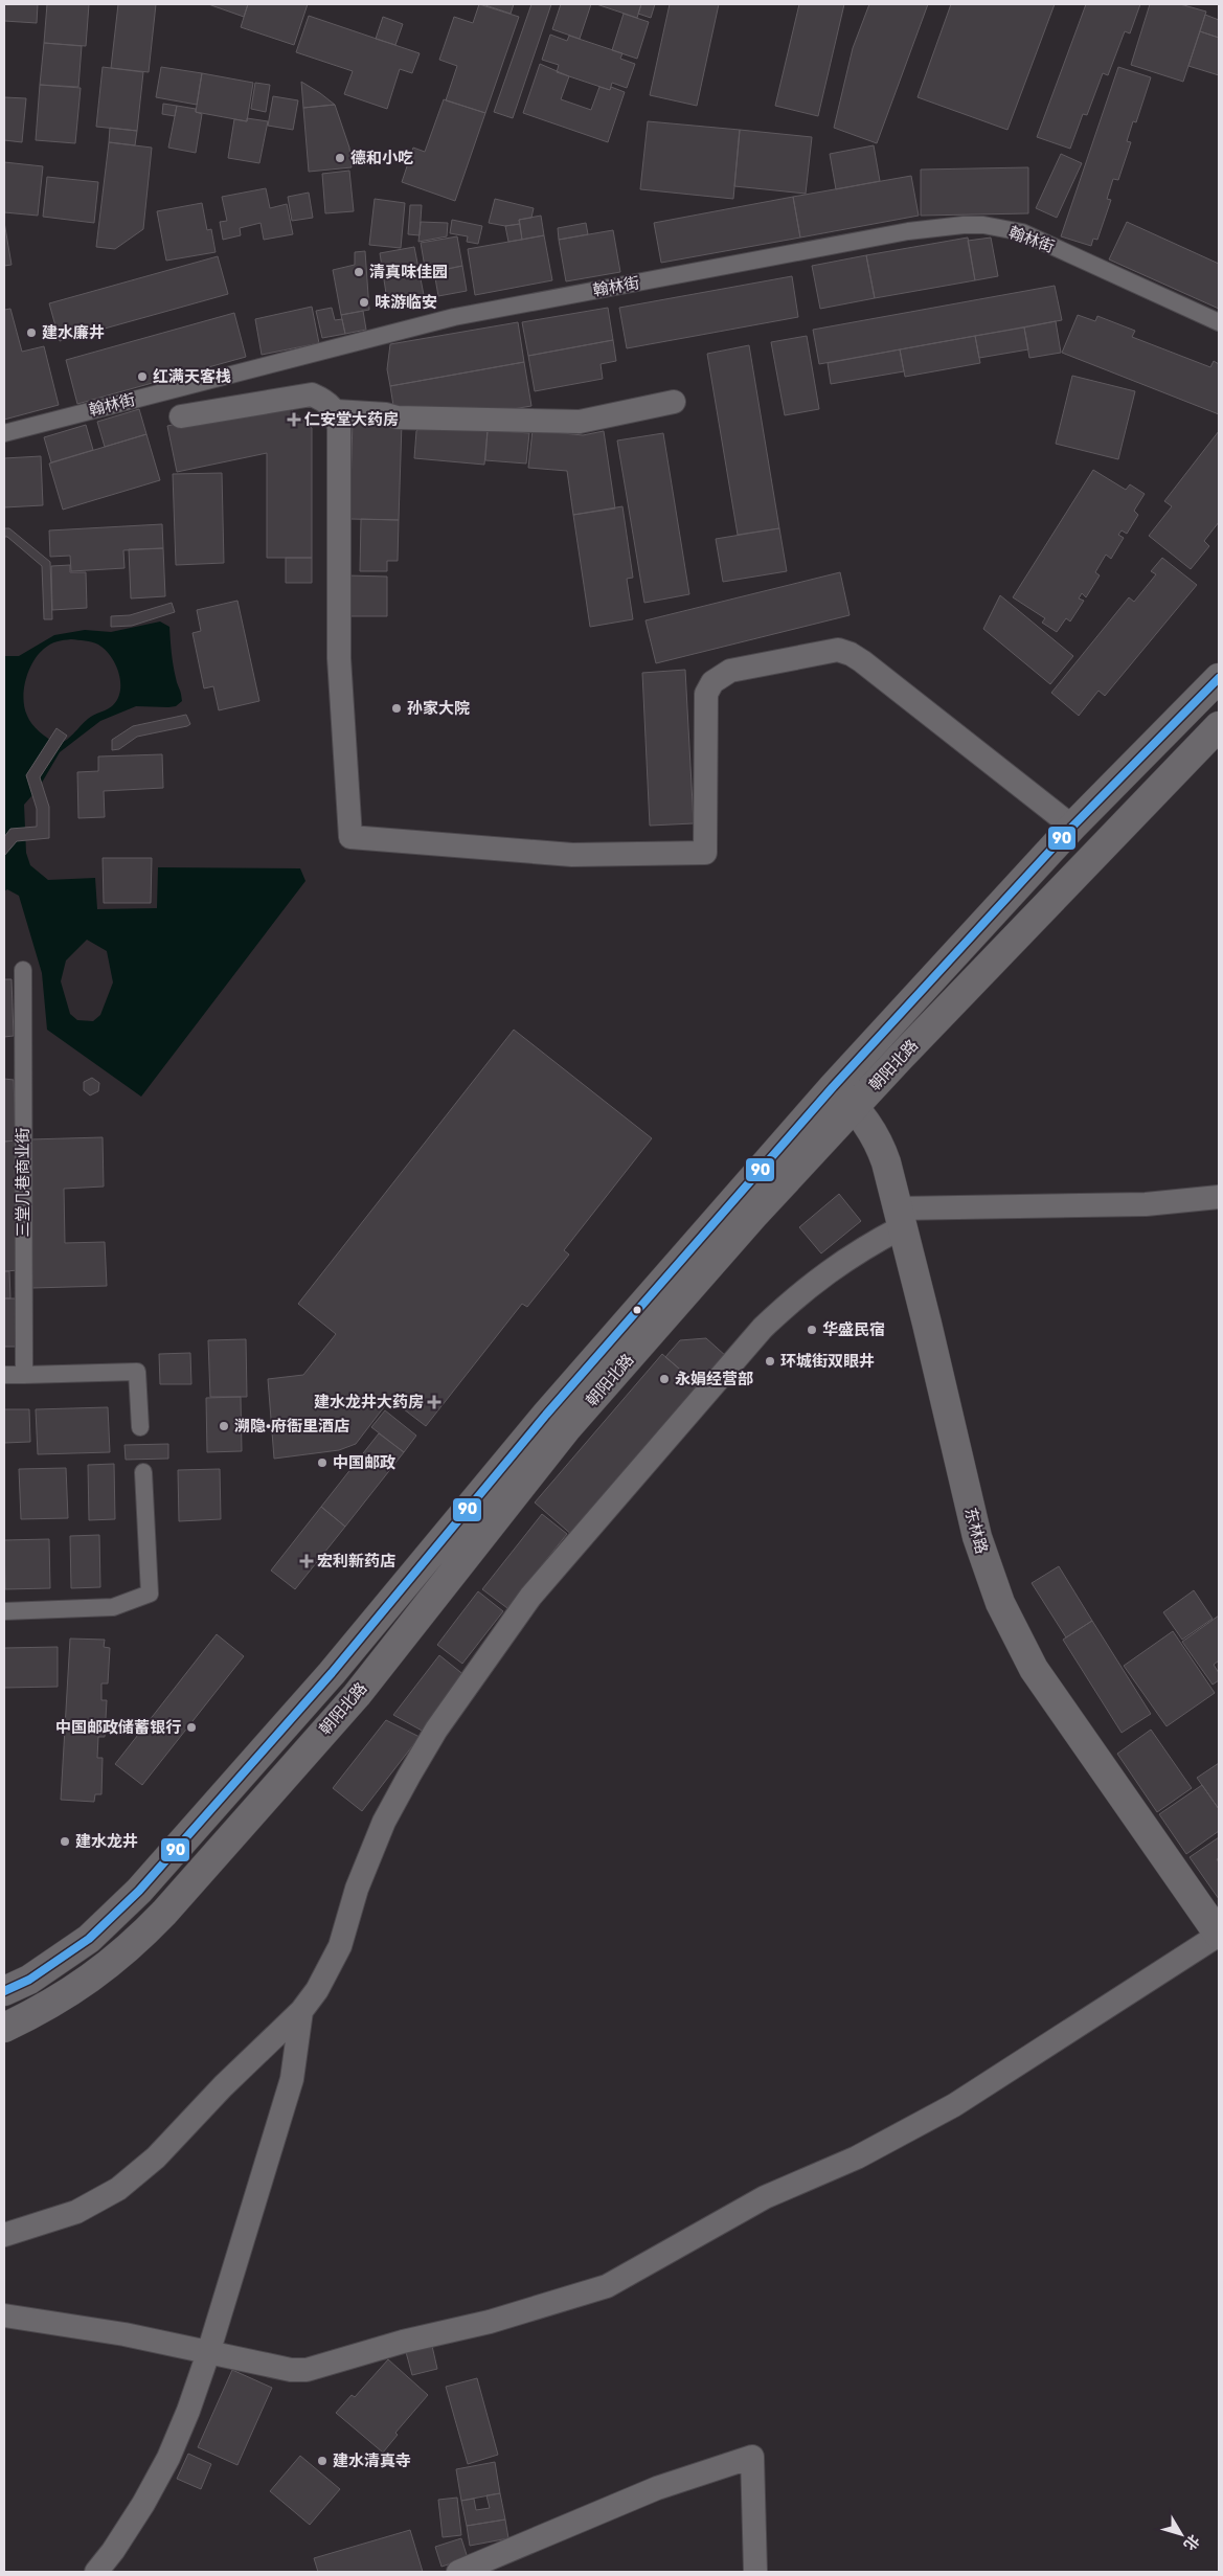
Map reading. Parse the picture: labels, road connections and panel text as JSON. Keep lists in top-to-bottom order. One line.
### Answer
{"streets":{"main road":["朝阳北路","东林路"],"street":["翰林街","三堂几巷商业街"]},"crossings":[["朝阳北路","东林路"]],"places":{"other":["德和小吃","清真味佳园","味游临安","建水廉井","红满天客栈","孙家大院","华盛民宿","环城街双眼井","永娟经营部","溯隐·府衙里酒店","中国邮政","中国邮政储蓄银行","建水龙井","建水清真寺"],"health":["仁安堂大药房","建水龙井大药房","宏利新药店"]},"lines":["transit line 90"],"north":"bottom right"}
